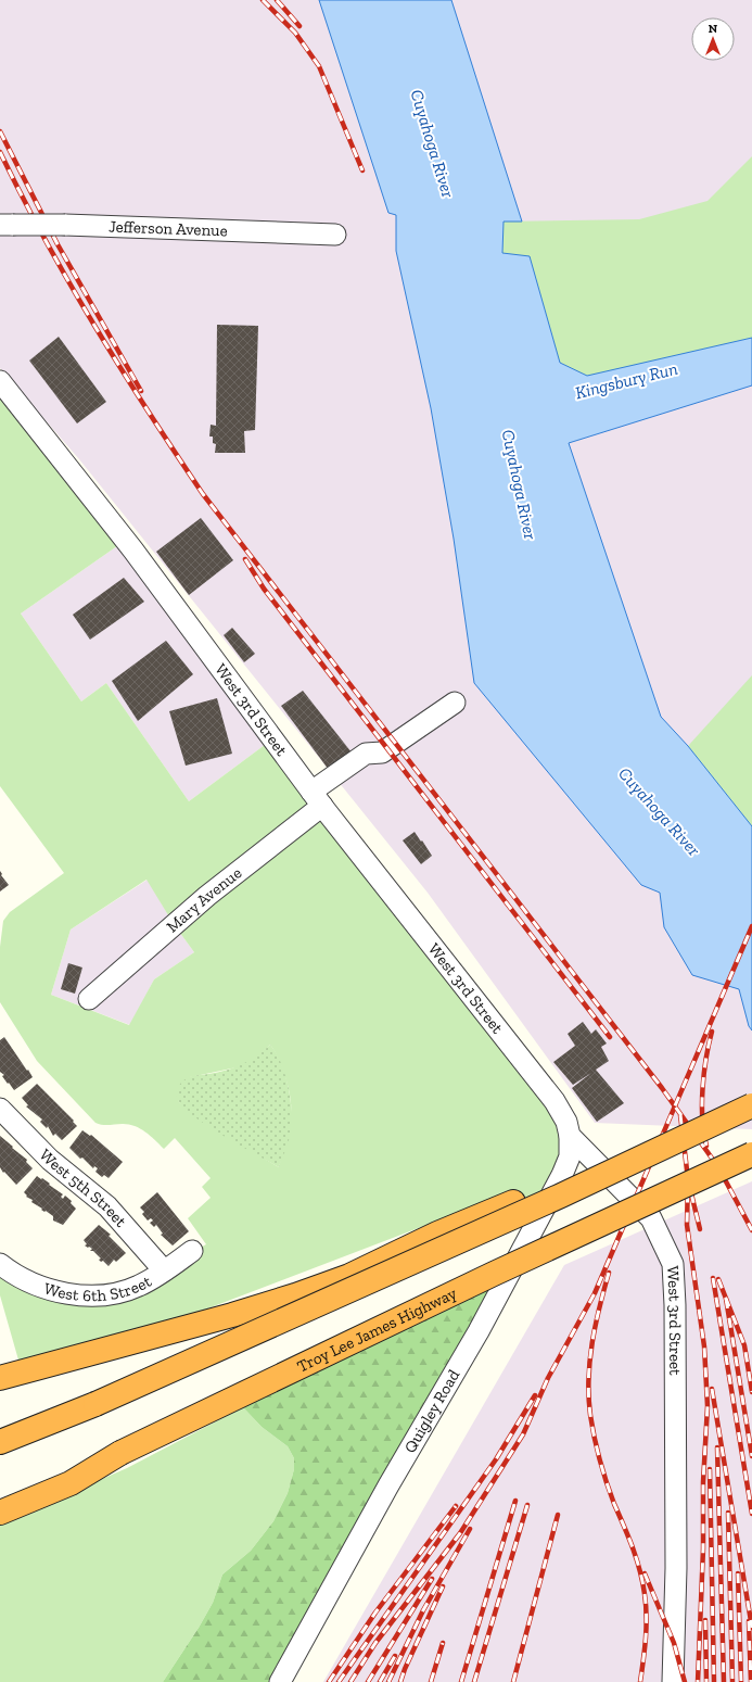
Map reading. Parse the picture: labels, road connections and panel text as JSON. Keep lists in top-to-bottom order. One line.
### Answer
{"streets":{"highway":["Troy Lee James Highway"],"street":["Jefferson Avenue","West 3rd Street","Mary Avenue","West 5th Street","West 6th Street","Quigley Road"]},"crossings":[["West 3rd Street","Mary Avenue"],["West 3rd Street","Quigley Road"],["West 5th Street","West 6th Street"]],"water":["Cuyahoga River","Kingsbury Run"],"north":"top"}
